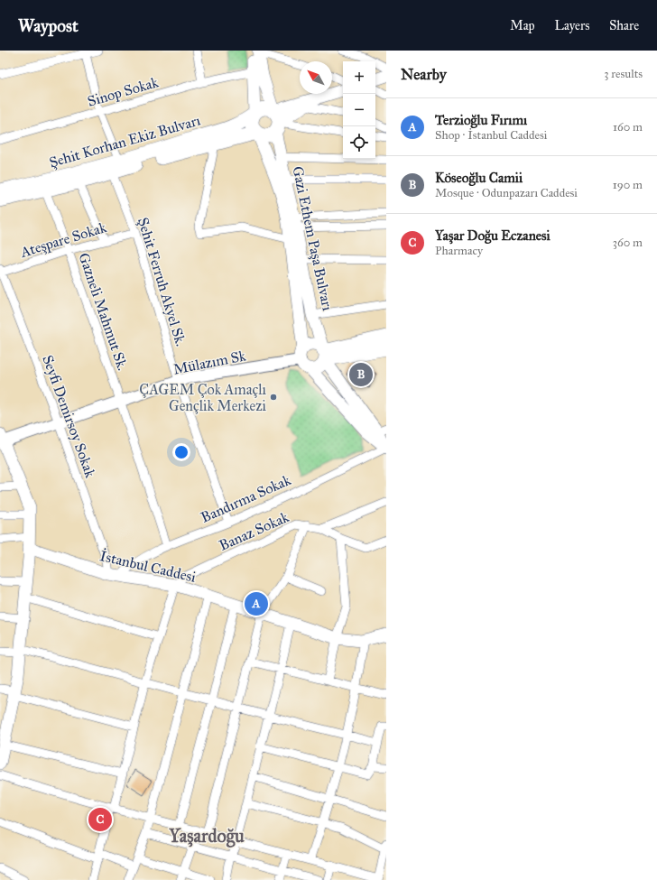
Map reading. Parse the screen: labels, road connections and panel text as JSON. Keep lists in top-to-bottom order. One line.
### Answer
{"streets":{"main road":["Şehit Korhan Ekiz Bulvarı","Gazi Ethem Paşa Bulvarı","İstanbul Caddesi"],"street":["Sinop Sokak","Ateşpare Sokak","Şehit Ferruh Akyel Sk.","Gazneli Mahmut Sk.","Mülazım Sk","Seyfi Demirsoy Sokak","Bandırma Sokak","Banaz Sokak"]},"crossings":[["Sinop Sokak","Şehit Ferruh Akyel Sk."],["Şehit Korhan Ekiz Bulvarı","Gazi Ethem Paşa Bulvarı"],["Şehit Korhan Ekiz Bulvarı","Şehit Ferruh Akyel Sk."],["Şehit Korhan Ekiz Bulvarı","Gazneli Mahmut Sk."],["Gazi Ethem Paşa Bulvarı","Mülazım Sk"],["Gazi Ethem Paşa Bulvarı","Bandırma Sokak"],["Ateşpare Sokak","Şehit Ferruh Akyel Sk."],["Ateşpare Sokak","Gazneli Mahmut Sk."],["Ateşpare Sokak","Seyfi Demirsoy Sokak"],["Şehit Ferruh Akyel Sk.","Mülazım Sk"],["Şehit Ferruh Akyel Sk.","Bandırma Sokak"],["Gazneli Mahmut Sk.","Mülazım Sk"],["Gazneli Mahmut Sk.","Bandırma Sokak"],["Mülazım Sk","Seyfi Demirsoy Sokak"],["Seyfi Demirsoy Sokak","Bandırma Sokak"],["Seyfi Demirsoy Sokak","İstanbul Caddesi"],["Bandırma Sokak","İstanbul Caddesi"],["Banaz Sokak","İstanbul Caddesi"]],"districts":["Yaşardoğu"],"places":["ÇAGEM Çok Amaçlı Gençlik Merkezi"],"north":"top left","page":{"header":"Waypost","nav":["Map","Layers","Share"],"heading":["Nearby","3 results"],"map_buttons":["+","−"],"list":[{"mark":"A","name":"Terzioğlu Fırımı","note":"Shop · İstanbul Caddesi","value":"160 m"},{"mark":"B","name":"Köseoğlu Camii","note":"Mosque · Odunpazarı Caddesi","value":"190 m"},{"mark":"C","name":"Yaşar Doğu Eczanesi","note":"Pharmacy","value":"360 m"}],"pins":["B","A","C"]}}
